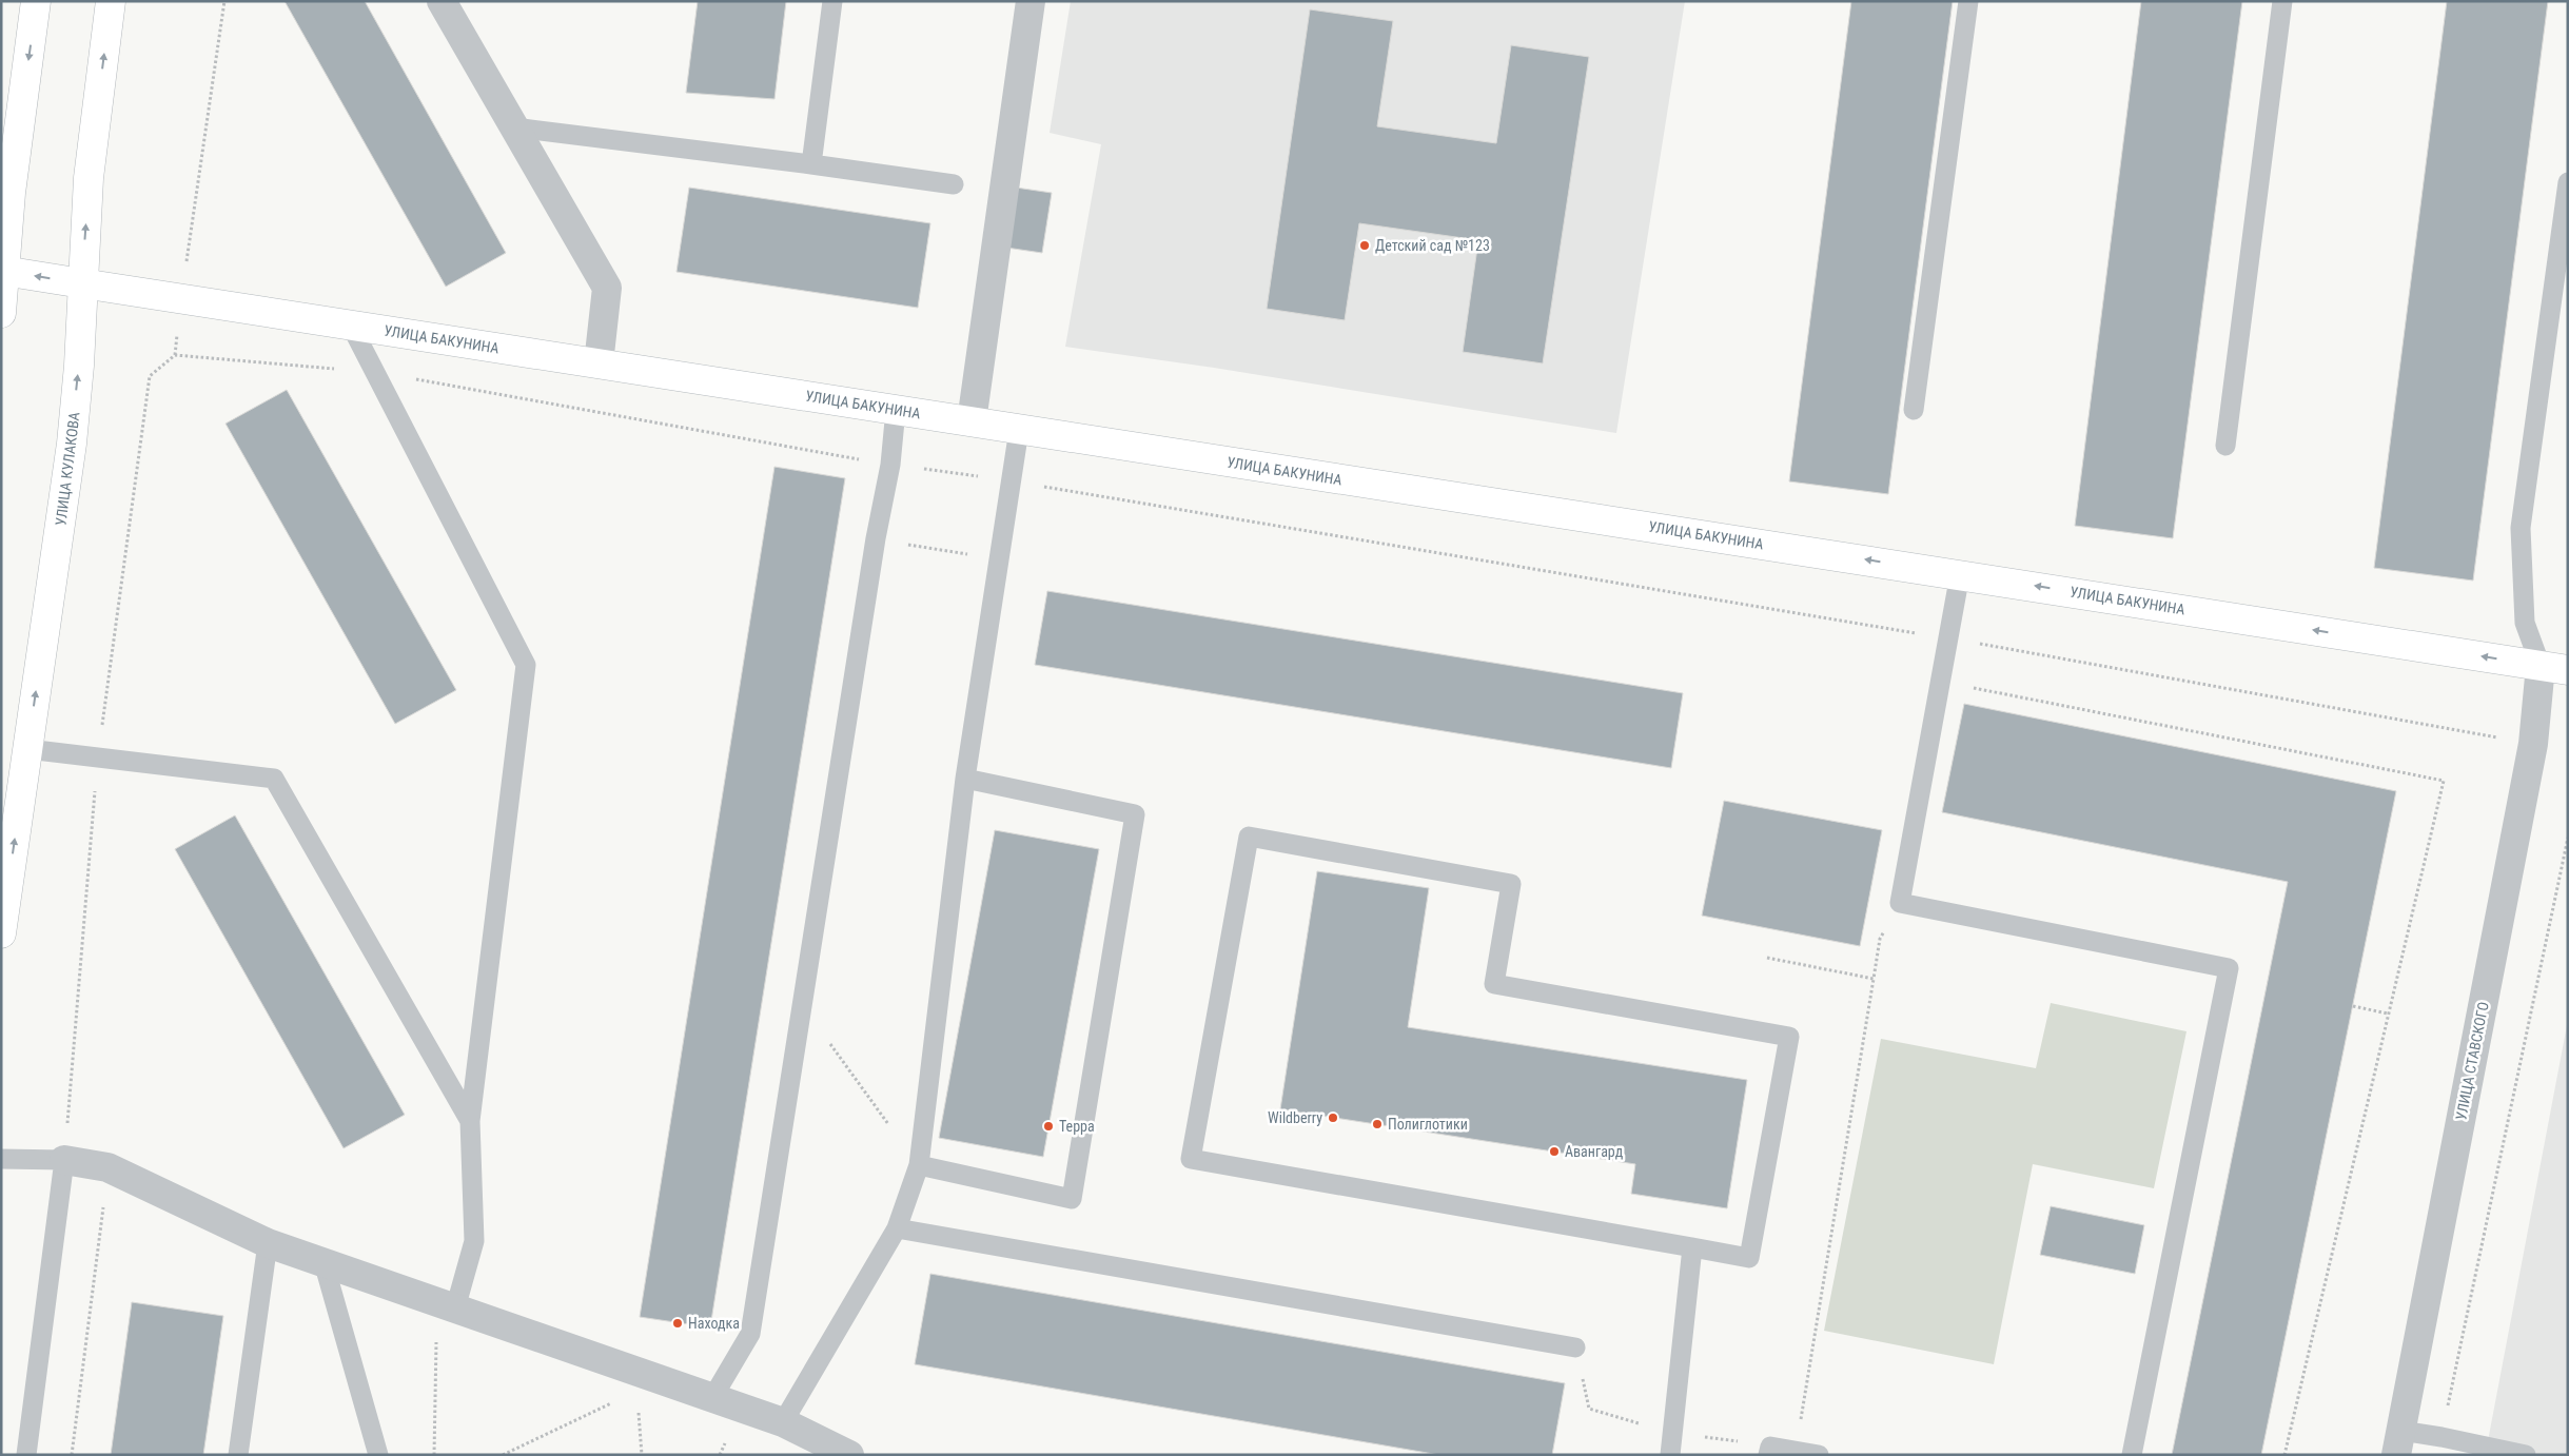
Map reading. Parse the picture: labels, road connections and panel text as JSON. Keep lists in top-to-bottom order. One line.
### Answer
{"streets":{"street":["УЛИЦА БАКУНИНА","УЛИЦА КУЛАКОВА","УЛИЦА СТАВСКОГО"]},"crossings":[["УЛИЦА БАКУНИНА","УЛИЦА КУЛАКОВА"],["УЛИЦА БАКУНИНА","УЛИЦА СТАВСКОГО"]],"one_way":["УЛИЦА БАКУНИНА"],"places":["Детский сад №123","Wildberry","Полиглотики","Терра","Авангард","Находка"]}
